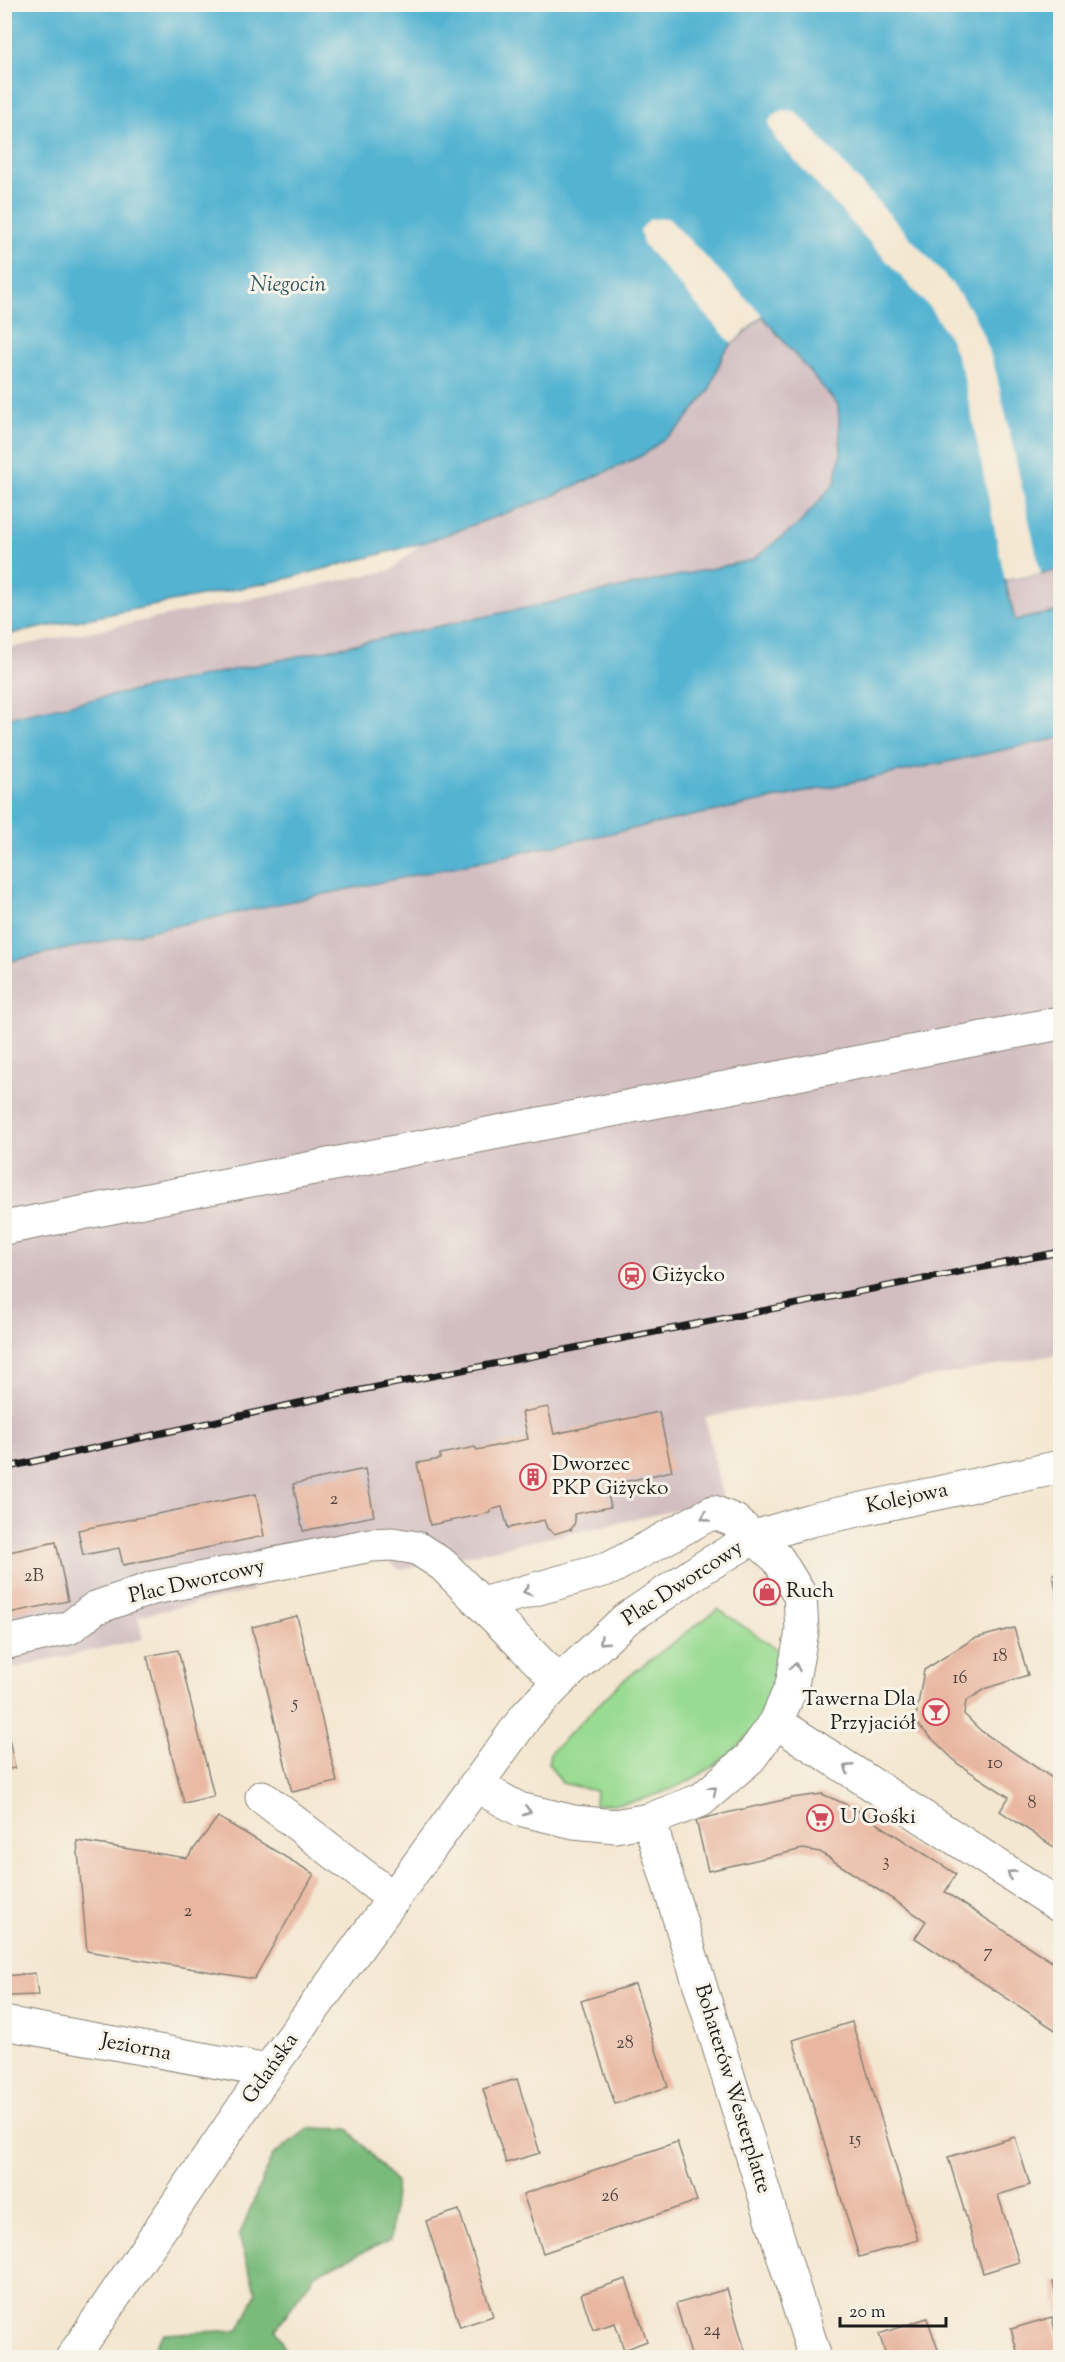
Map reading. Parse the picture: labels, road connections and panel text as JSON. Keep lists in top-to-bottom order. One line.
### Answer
{"streets":{"street":["Kolejowa","Plac Dworcowy","Jeziorna","Gdańska","Bohaterów Westerplatte"]},"crossings":[["Kolejowa","Plac Dworcowy"],["Plac Dworcowy","Gdańska"],["Plac Dworcowy","Bohaterów Westerplatte"],["Jeziorna","Gdańska"]],"water":["Niegocin"],"places":{"station":["Giżycko"],"building":["Dworzec PKP Giżycko"],"shop":["Ruch"],"bar":["Tawerna Dla Przyjaciół"],"supermarket":["U Gośki"]},"house_numbers":["2","2B","18","16","5","10","8","3","2","7","28","15","26","24"],"scale_bar":"20 m"}
